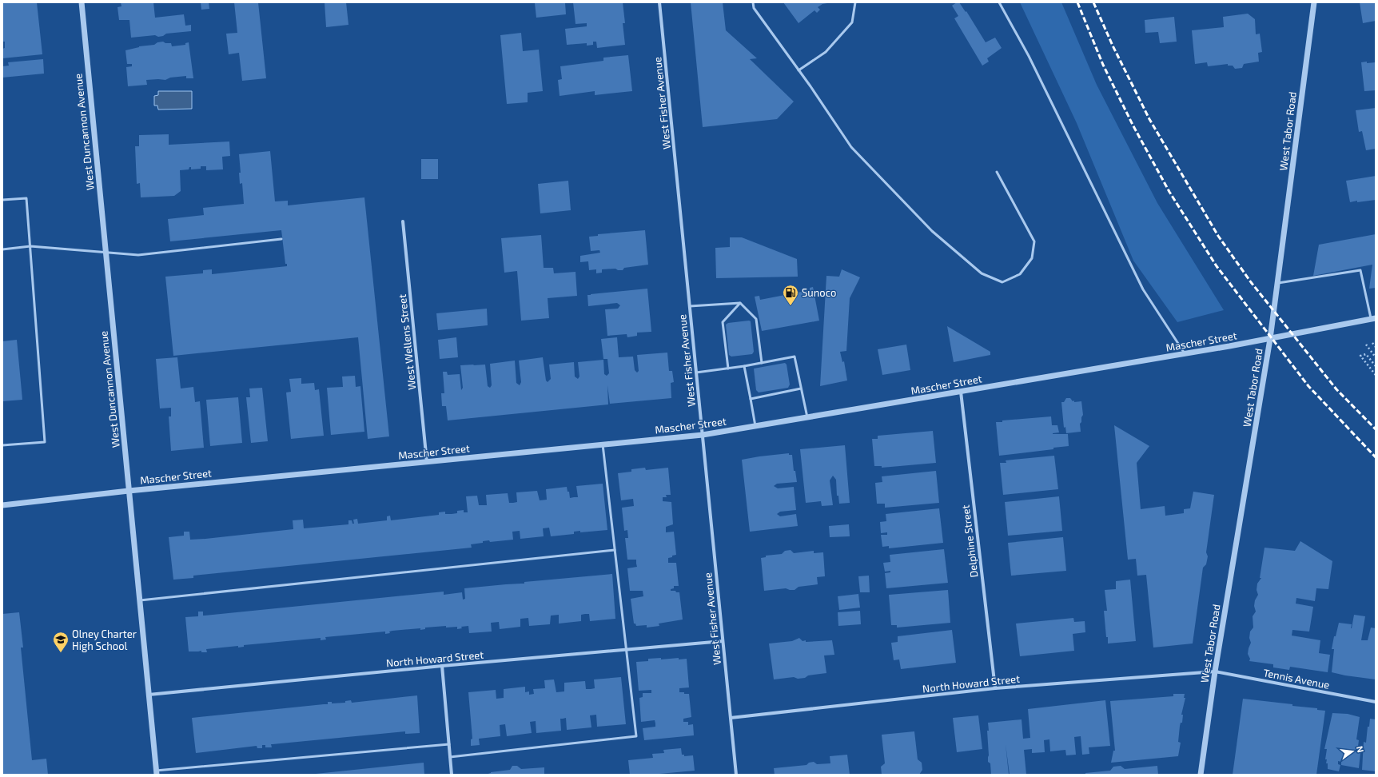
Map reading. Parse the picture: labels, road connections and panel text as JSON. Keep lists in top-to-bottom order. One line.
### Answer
{"streets":{"street":["West Fisher Avenue","West Tabor Road","West Duncannon Avenue","Mascher Street","West Wellens Street","Delphine Street","North Howard Street","Tennis Avenue"]},"crossings":[["West Fisher Avenue","Mascher Street"],["West Fisher Avenue","North Howard Street"],["West Tabor Road","Mascher Street"],["West Tabor Road","North Howard Street"],["West Tabor Road","Tennis Avenue"],["West Duncannon Avenue","Mascher Street"],["West Duncannon Avenue","North Howard Street"],["Mascher Street","West Wellens Street"],["Mascher Street","Delphine Street"],["Delphine Street","North Howard Street"],["North Howard Street","Tennis Avenue"]],"places":{"fuel station":["Sunoco"],"school or university":["Olney Charter High School"]},"north":"right"}
